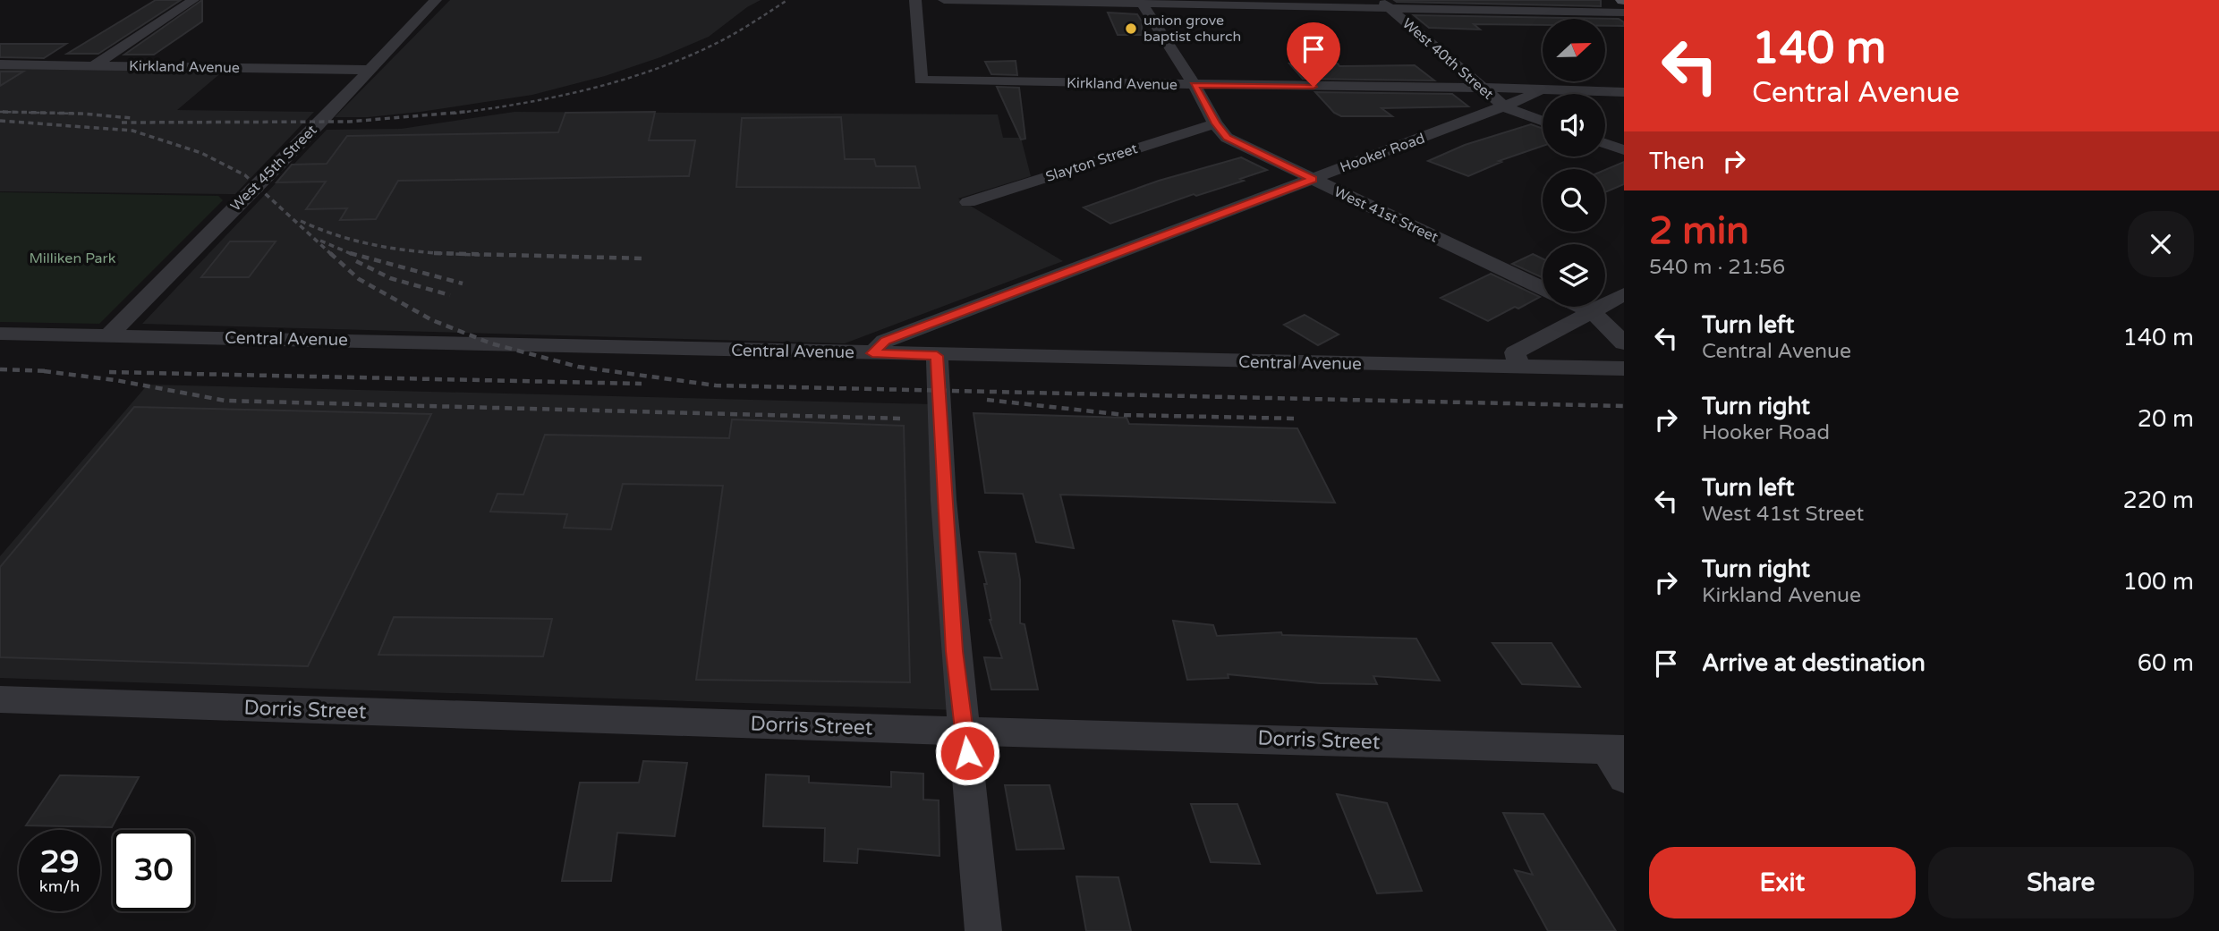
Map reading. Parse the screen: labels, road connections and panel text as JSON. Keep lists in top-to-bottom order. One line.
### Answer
{"streets":{"street":["West 40th Street","Kirkland Avenue","Hooker Road","Slayton Street","West 45th Street","West 41st Street","Central Avenue","Dorris Street"]},"crossings":[["West 40th Street","Kirkland Avenue"],["West 40th Street","Hooker Road"],["Kirkland Avenue","Hooker Road"],["Kirkland Avenue","West 45th Street"],["Kirkland Avenue","West 41st Street"],["Hooker Road","West 41st Street"],["Hooker Road","Central Avenue"],["Slayton Street","West 41st Street"],["West 45th Street","Central Avenue"]],"parks":["Milliken Park"],"places":["union grove baptist church"],"north":"right","page":{"turn":["140 m","Central Avenue"],"then":"Then","heading":["2 min","540 m · 21:56"],"list":[{"name":"Turn left","note":"Central Avenue","value":"140 m"},{"name":"Turn right","note":"Hooker Road","value":"20 m"},{"name":"Turn left","note":"West 41st Street","value":"220 m"},{"name":"Turn right","note":"Kirkland Avenue","value":"100 m"},{"name":"Arrive at destination","value":"60 m"}],"speed":"29 km/h","limit":"30","buttons":["Exit","Share"]}}
